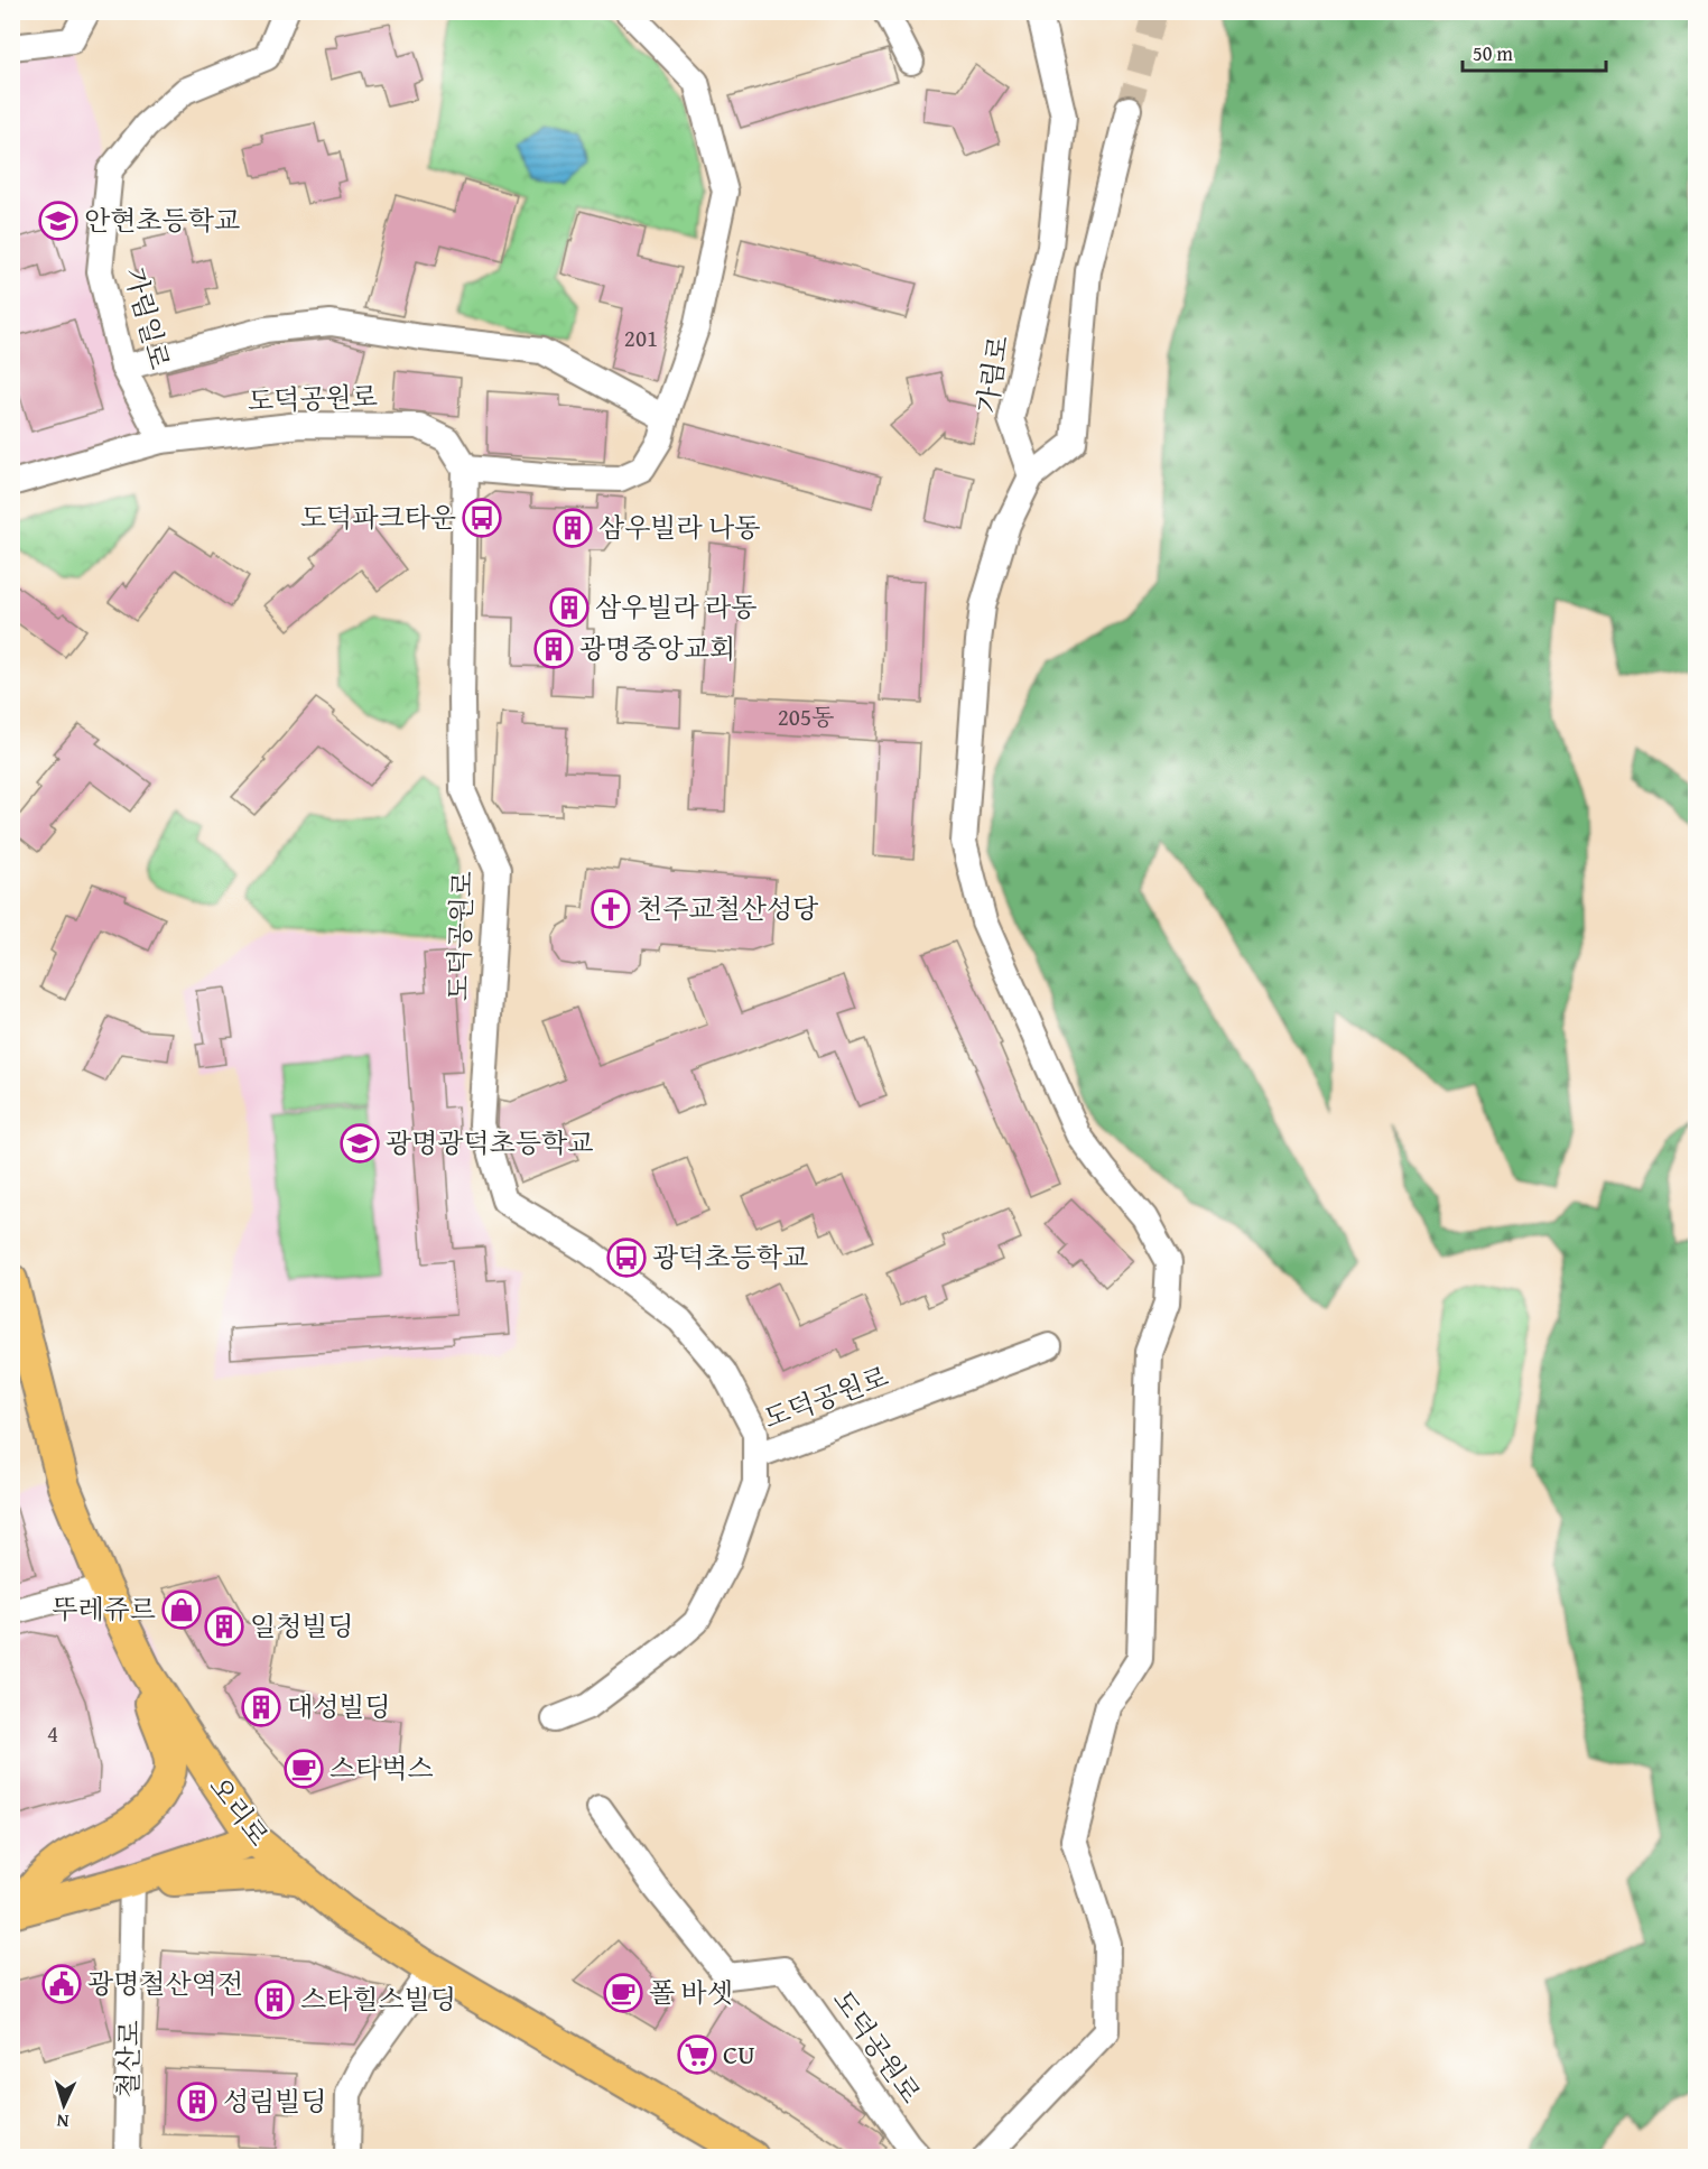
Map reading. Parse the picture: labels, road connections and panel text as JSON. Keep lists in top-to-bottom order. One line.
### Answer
{"streets":{"main road":["오리로"],"street":["가림일로","가림로","도덕공원로","철산로"]},"crossings":[["가림일로","도덕공원로"]],"places":{"school or university":["안현초등학교","광명광덕초등학교"],"bus stop":["도덕파크타운","광덕초등학교"],"building":["삼우빌라 나동","삼우빌라 라동","광명중앙교회","일청빌딩","대성빌딩","스타힐스빌딩","성림빌딩"],"church":["천주교철산성당"],"shop":["뚜레쥬르"],"cafe":["스타벅스","폴 바셋"],"public building":["광명철산역전"],"supermarket":["CU"]},"house_numbers":["201","205동","4"],"scale_bar":"50 m","north":"bottom"}
